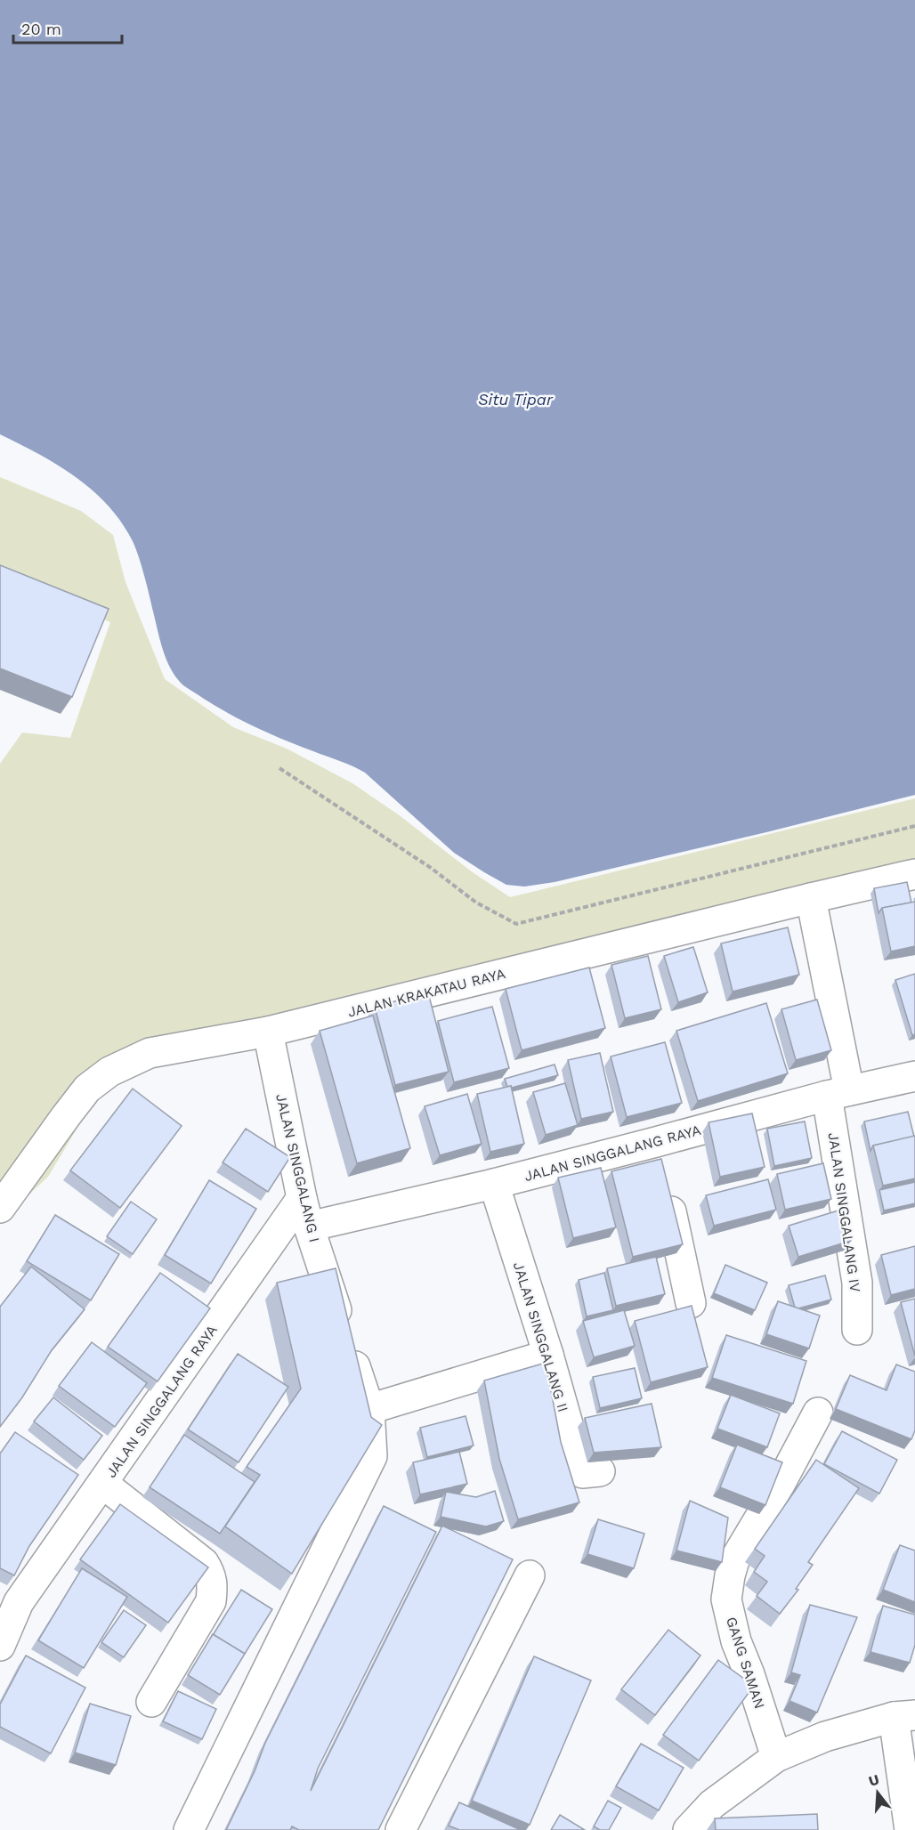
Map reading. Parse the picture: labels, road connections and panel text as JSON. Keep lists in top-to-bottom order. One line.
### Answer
{"streets":{"street":["JALAN KRAKATAU RAYA","JALAN SINGGALANG RAYA","JALAN SINGGALANG I","JALAN SINGGALANG IV","JALAN SINGGALANG II","GANG SAMAN"]},"crossings":[["JALAN KRAKATAU RAYA","JALAN SINGGALANG I"],["JALAN KRAKATAU RAYA","JALAN SINGGALANG IV"],["JALAN SINGGALANG RAYA","JALAN SINGGALANG I"],["JALAN SINGGALANG RAYA","JALAN SINGGALANG IV"],["JALAN SINGGALANG RAYA","JALAN SINGGALANG II"]],"water":["Situ Tipar"],"scale_bar":"20 m","north":"top"}
